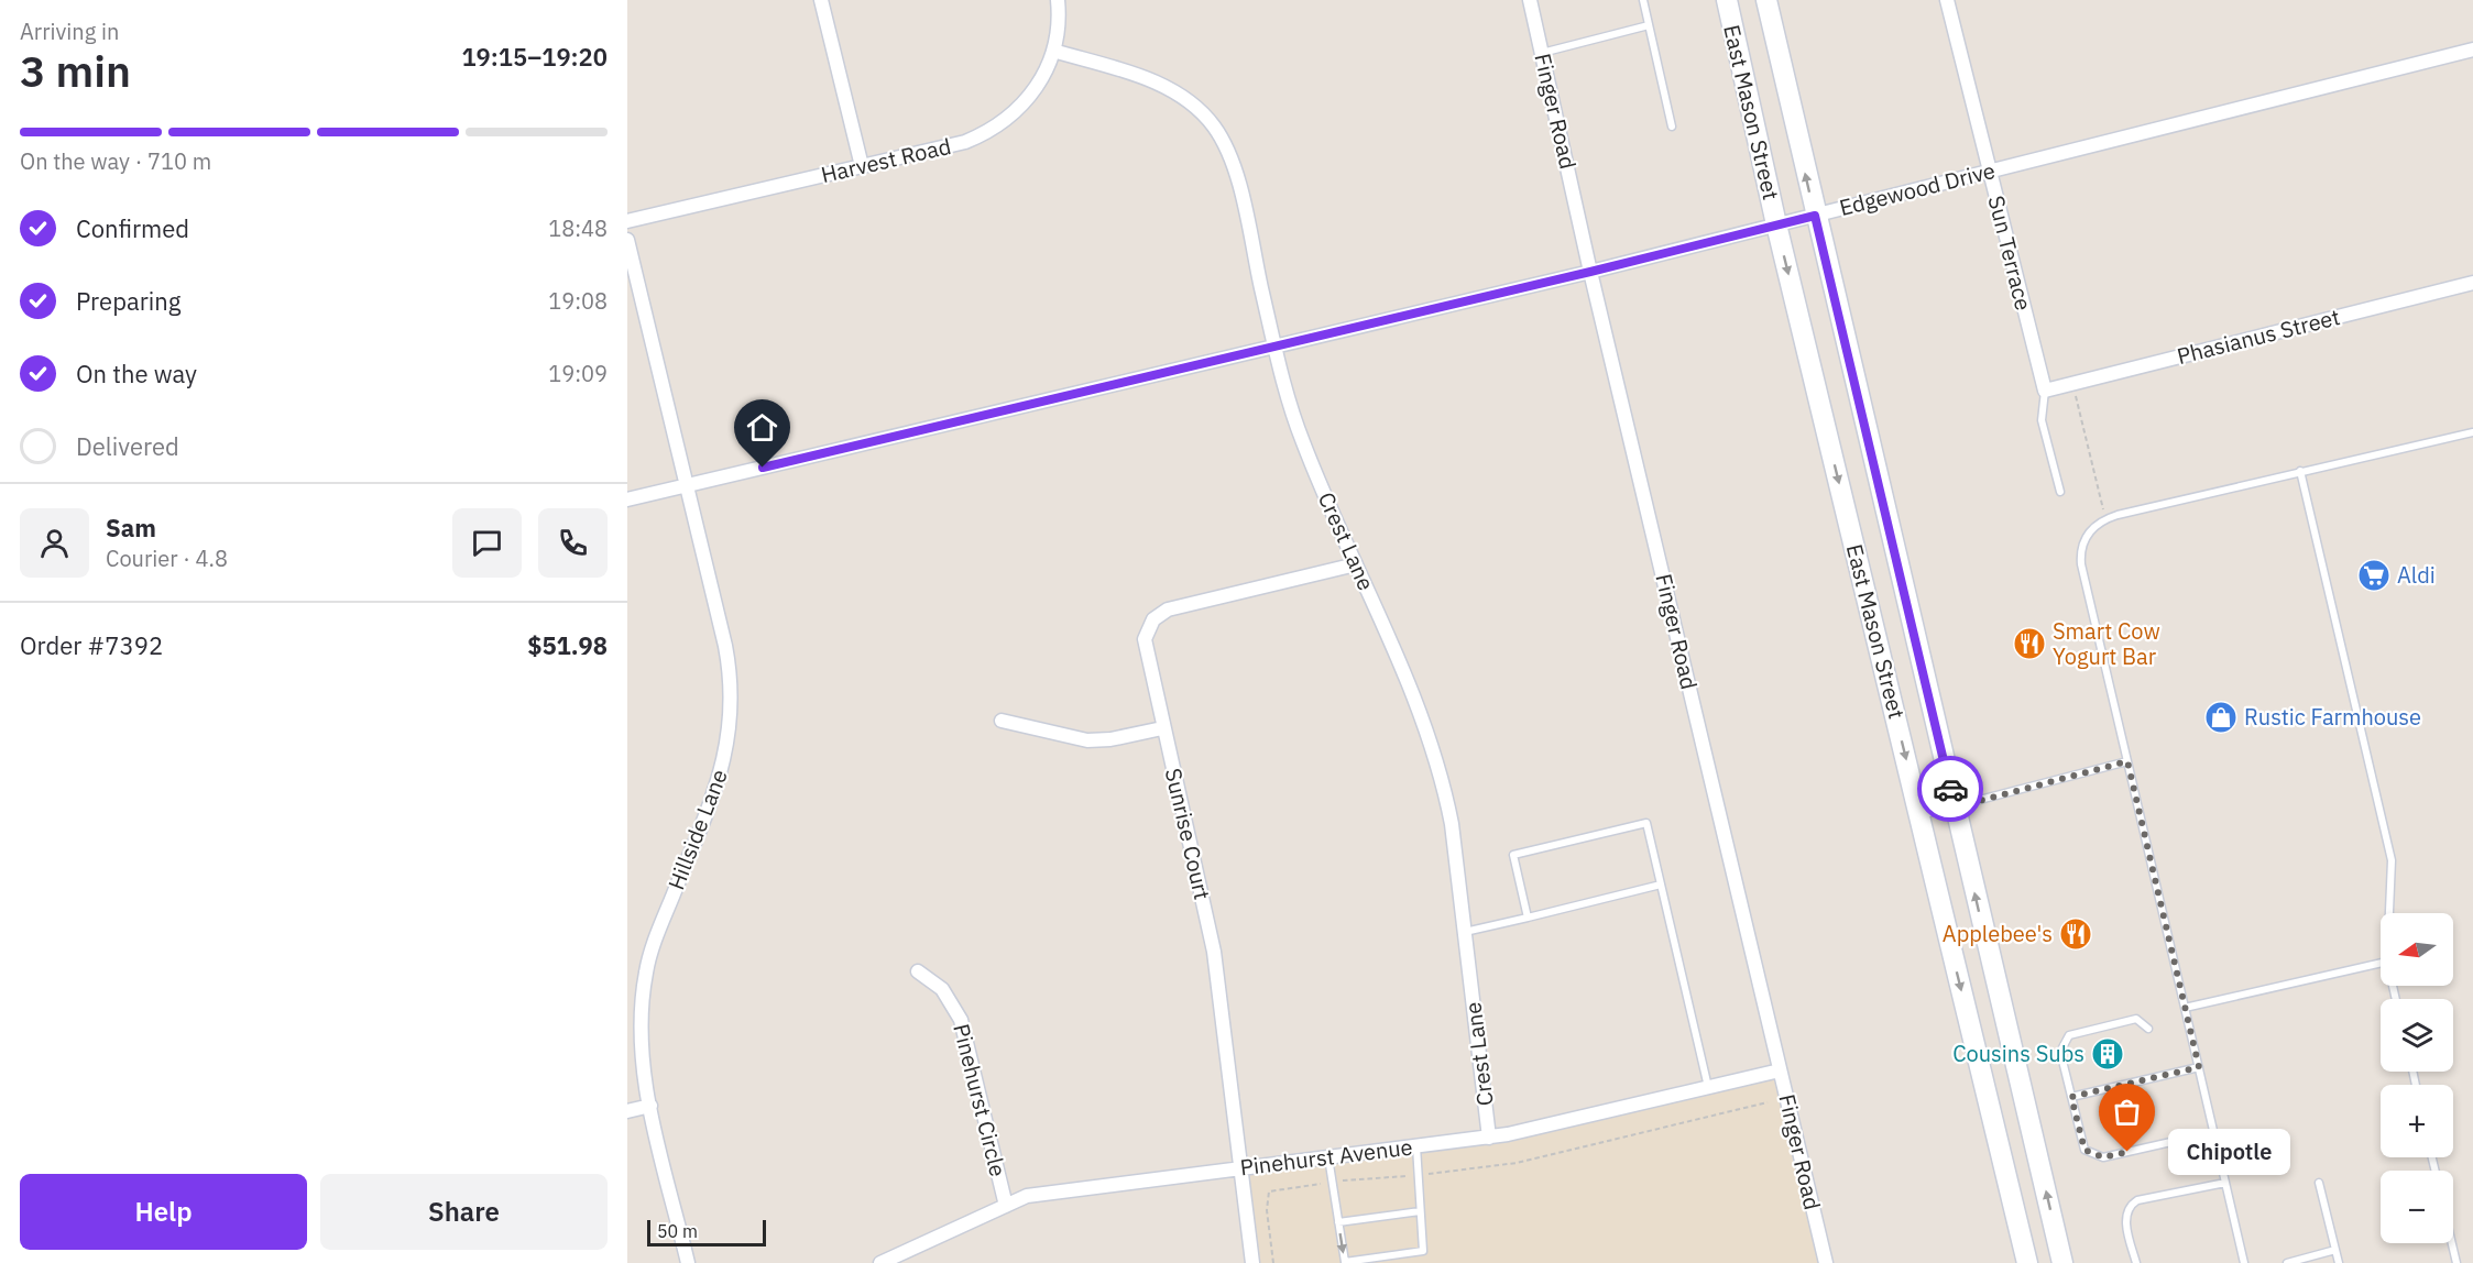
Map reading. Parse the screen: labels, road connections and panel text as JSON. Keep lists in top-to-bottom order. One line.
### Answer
{"streets":{"main road":["East Mason Street"],"street":["Finger Road","Harvest Road","Edgewood Drive","Sun Terrace","Phasianus Street","Crest Lane","Hillside Lane","Sunrise Court","Pinehurst Circle","Pinehurst Avenue"]},"crossings":[["Finger Road","Edgewood Drive"],["Finger Road","Pinehurst Avenue"],["East Mason Street","Edgewood Drive"],["Harvest Road","Crest Lane"],["Edgewood Drive","Sun Terrace"],["Edgewood Drive","Crest Lane"],["Edgewood Drive","Hillside Lane"],["Sun Terrace","Phasianus Street"],["Crest Lane","Sunrise Court"],["Crest Lane","Pinehurst Avenue"],["Sunrise Court","Pinehurst Avenue"],["Pinehurst Circle","Pinehurst Avenue"]],"places":{"supermarket":["Aldi"],"restaurant":["Smart Cow Yogurt Bar","Applebee's"],"shop":["Rustic Farmhouse"],"building":["Cousins Subs"],"other":["Chipotle"]},"scale_bar":"50 m","north":"left","page":{"heading":["3 min","Arriving in","19:15–19:20"],"panel":["Sam","Courier · 4.8","Order #7392","$51.98"],"bar":"On the way · 710 m","list":[["Confirmed","18:48"],["Preparing","19:08"],["On the way","19:09"],"Delivered"],"map_buttons":["+","−"],"bubble":"Chipotle","buttons":["Help","Share"],"scale":"50 m"}}
